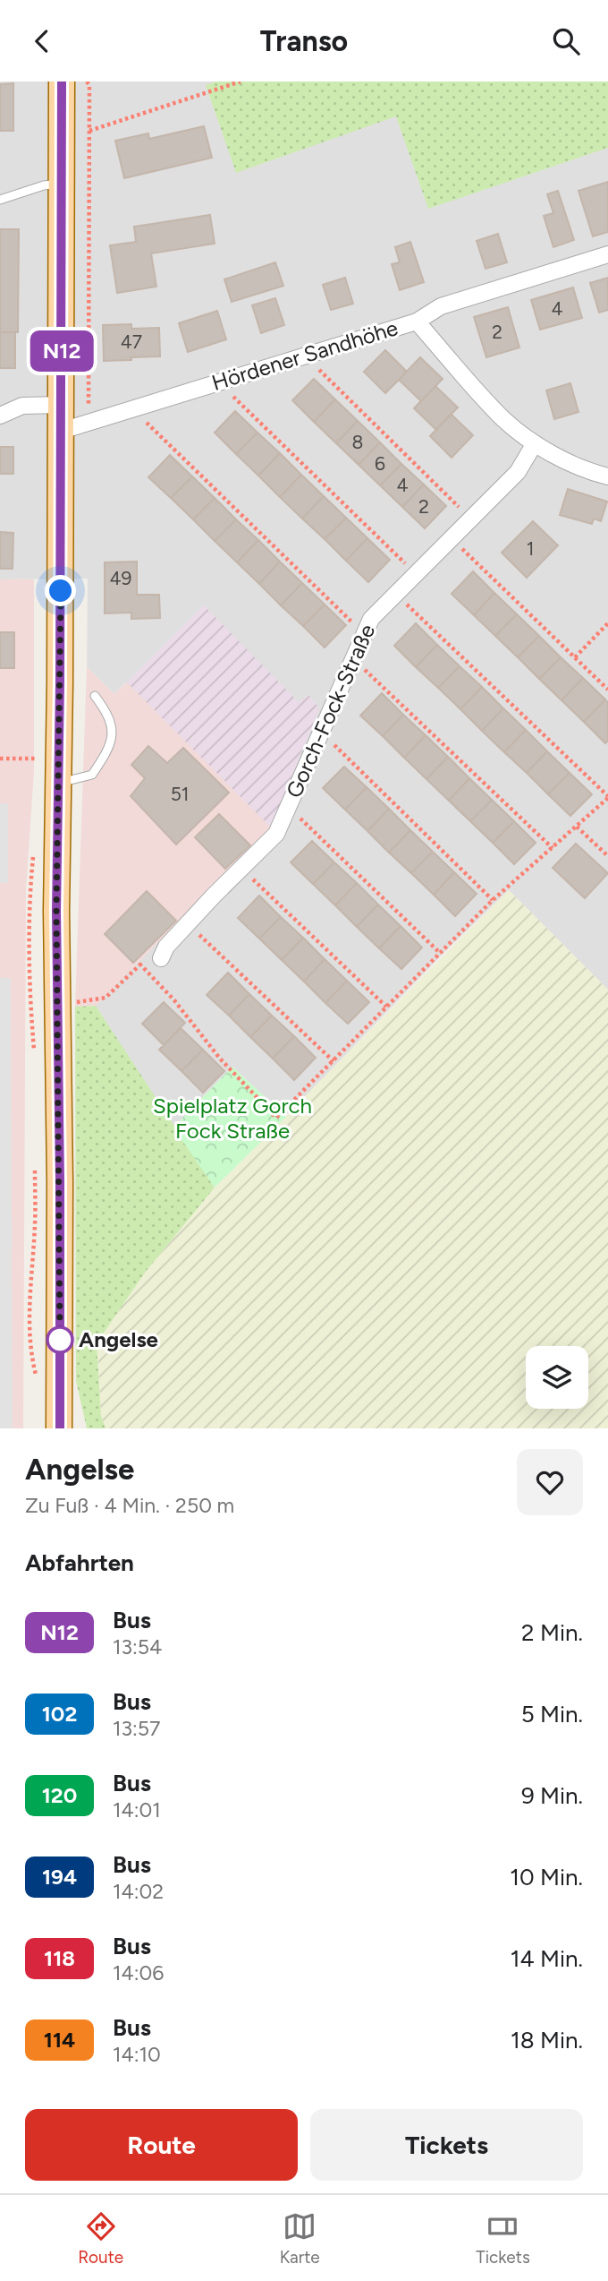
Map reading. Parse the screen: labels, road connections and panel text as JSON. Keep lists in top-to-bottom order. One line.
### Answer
{"streets":{"street":["Hördener Sandhöhe","Gorch-Fock-Straße"]},"crossings":[["Hördener Sandhöhe","Gorch-Fock-Straße"]],"parks":["Spielplatz Gorch Fock Straße"],"places":["Angelse"],"lines":["bus line N12"],"house_numbers":["4","2","47","8","6","4","2","1","49","51"],"page":{"header":"Transo","on_map":"N12","heading":[["Angelse","Zu Fuß · 4 Min. · 250 m"],"Abfahrten"],"list":[{"mark":"N12","name":"Bus","note":"13:54","value":"2 Min."},{"mark":"102","name":"Bus","note":"13:57","value":"5 Min."},{"mark":"120","name":"Bus","note":"14:01","value":"9 Min."},{"mark":"194","name":"Bus","note":"14:02","value":"10 Min."},{"mark":"118","name":"Bus","note":"14:06","value":"14 Min."},{"mark":"114","name":"Bus","note":"14:10","value":"18 Min."}],"buttons":["Route","Tickets"],"tabs":["Route","Karte","Tickets"]}}
